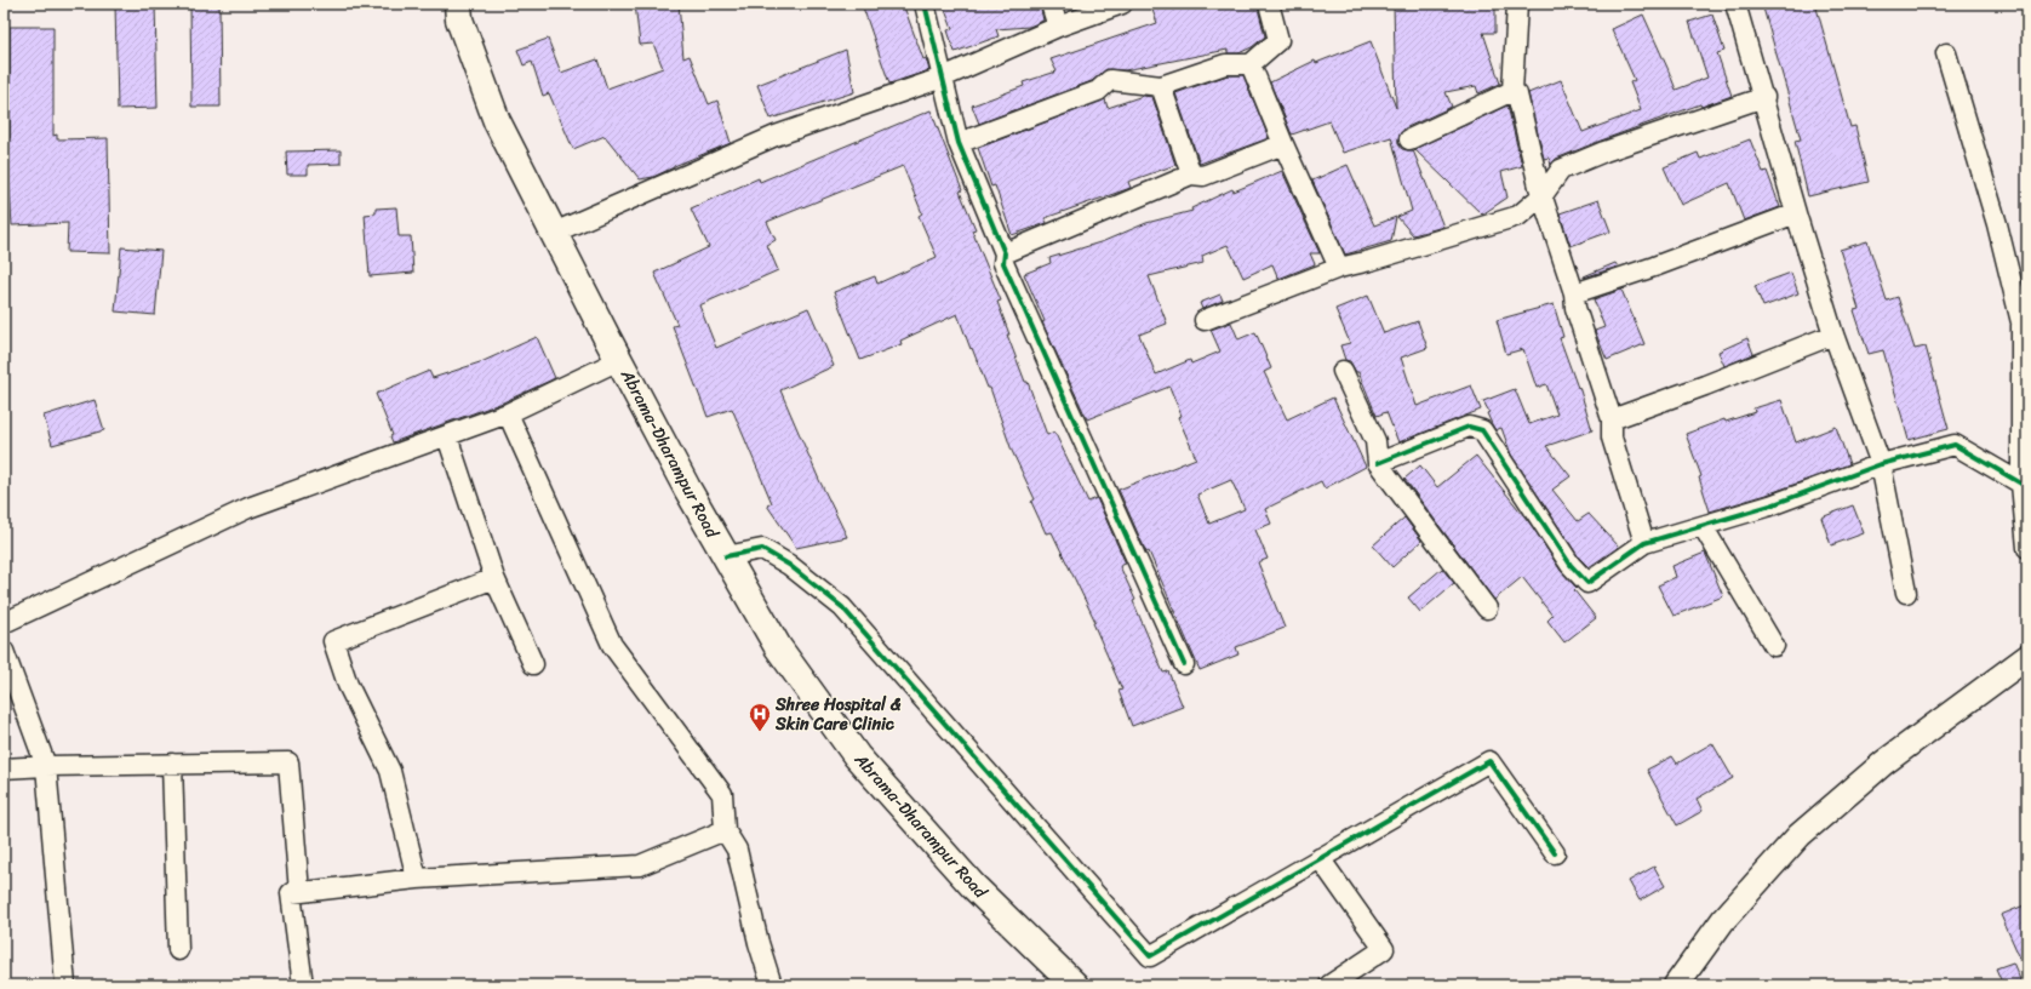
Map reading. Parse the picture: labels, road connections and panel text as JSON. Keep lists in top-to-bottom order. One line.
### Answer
{"streets":{"main road":["Abrama-Dharampur Road"]},"places":{"hospital":["Shree Hospital & Skin Care Clinic"]}}
